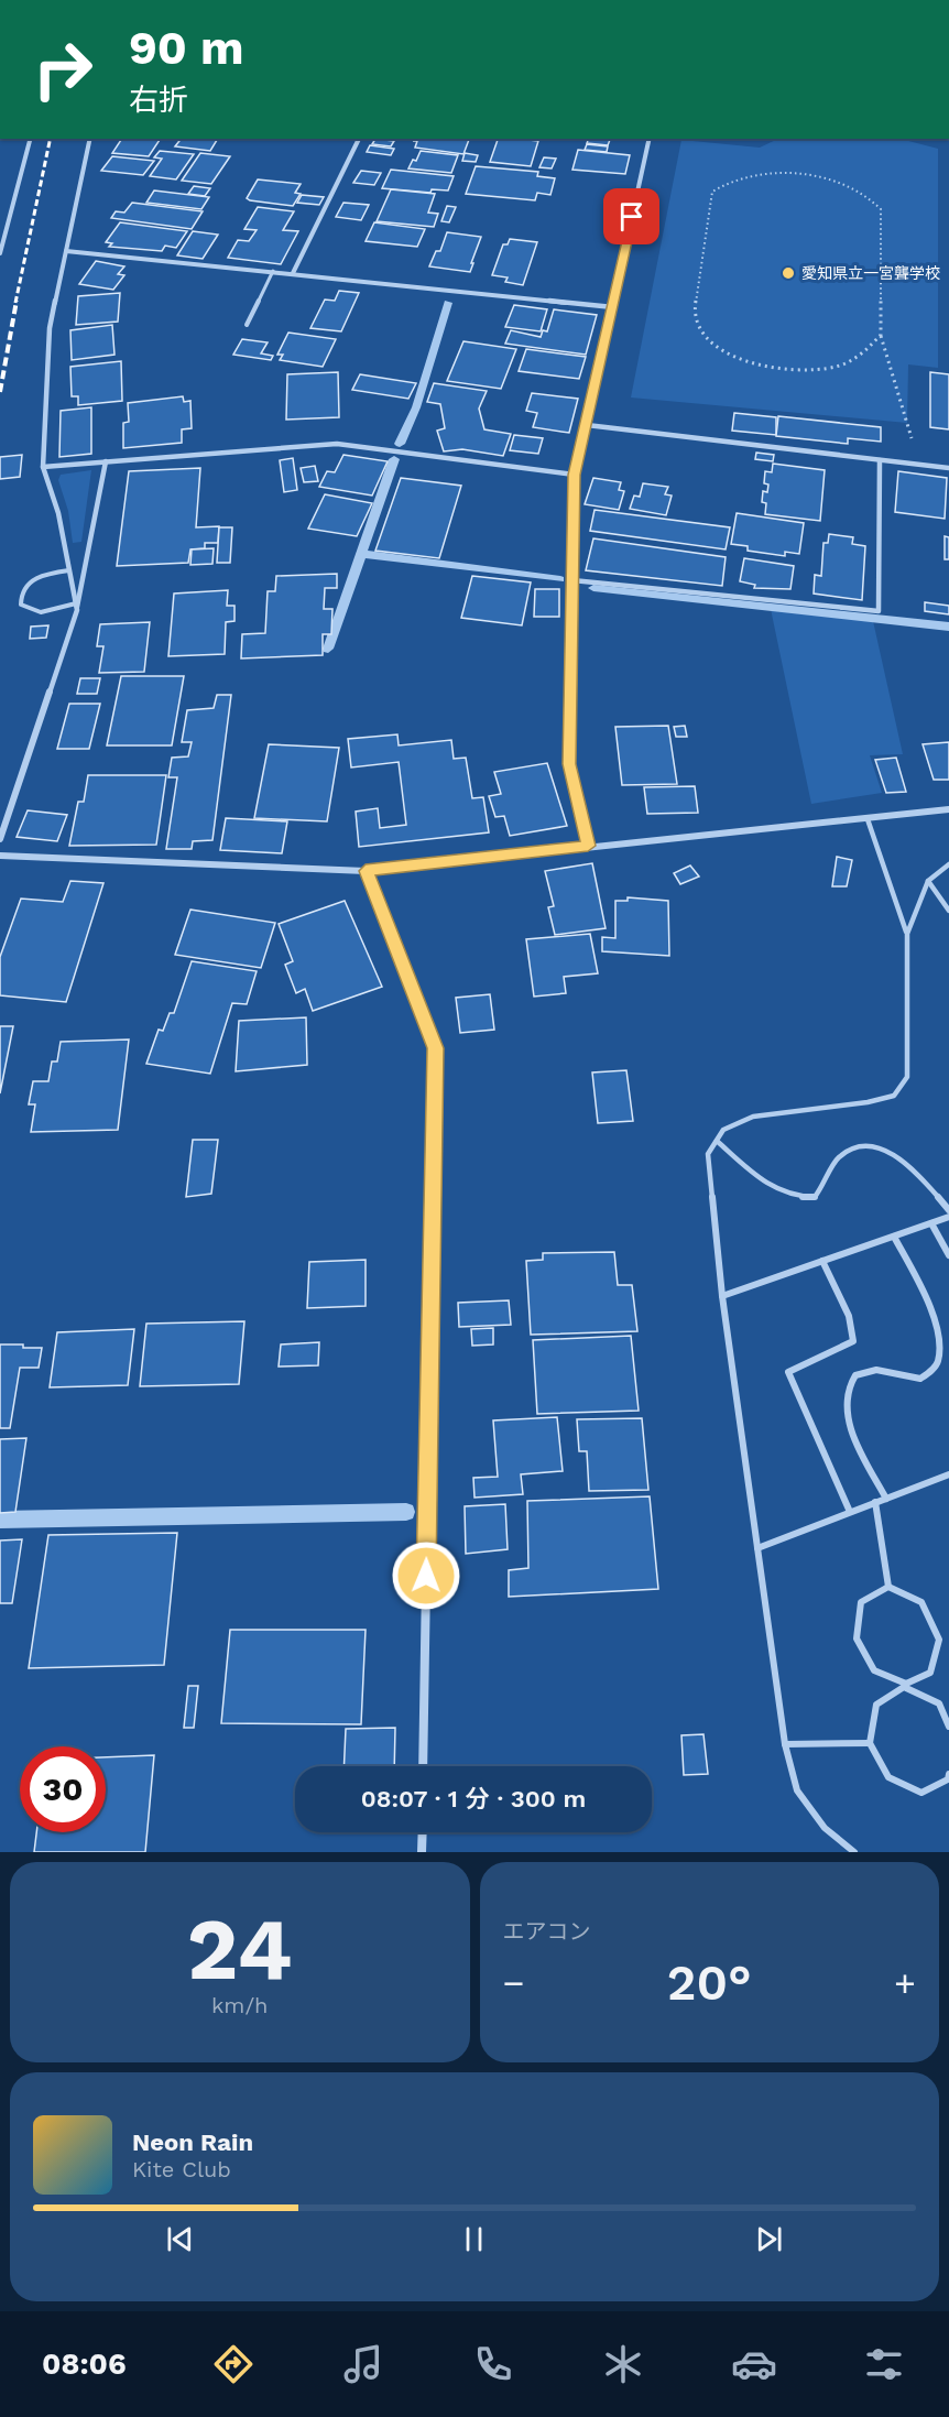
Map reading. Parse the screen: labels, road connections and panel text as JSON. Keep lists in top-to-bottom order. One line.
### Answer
{"places":["愛知県立一宮聾学校"],"page":{"turn":["90 m","右折"],"limit":"30","trip":"08:07 · 1 分 · 300 m","tile":[["24","km/h"],"エアコン"],"heat":["−","20°","+"],"song":["Neon Rain","Kite Club"],"tabs":"08:06"}}
